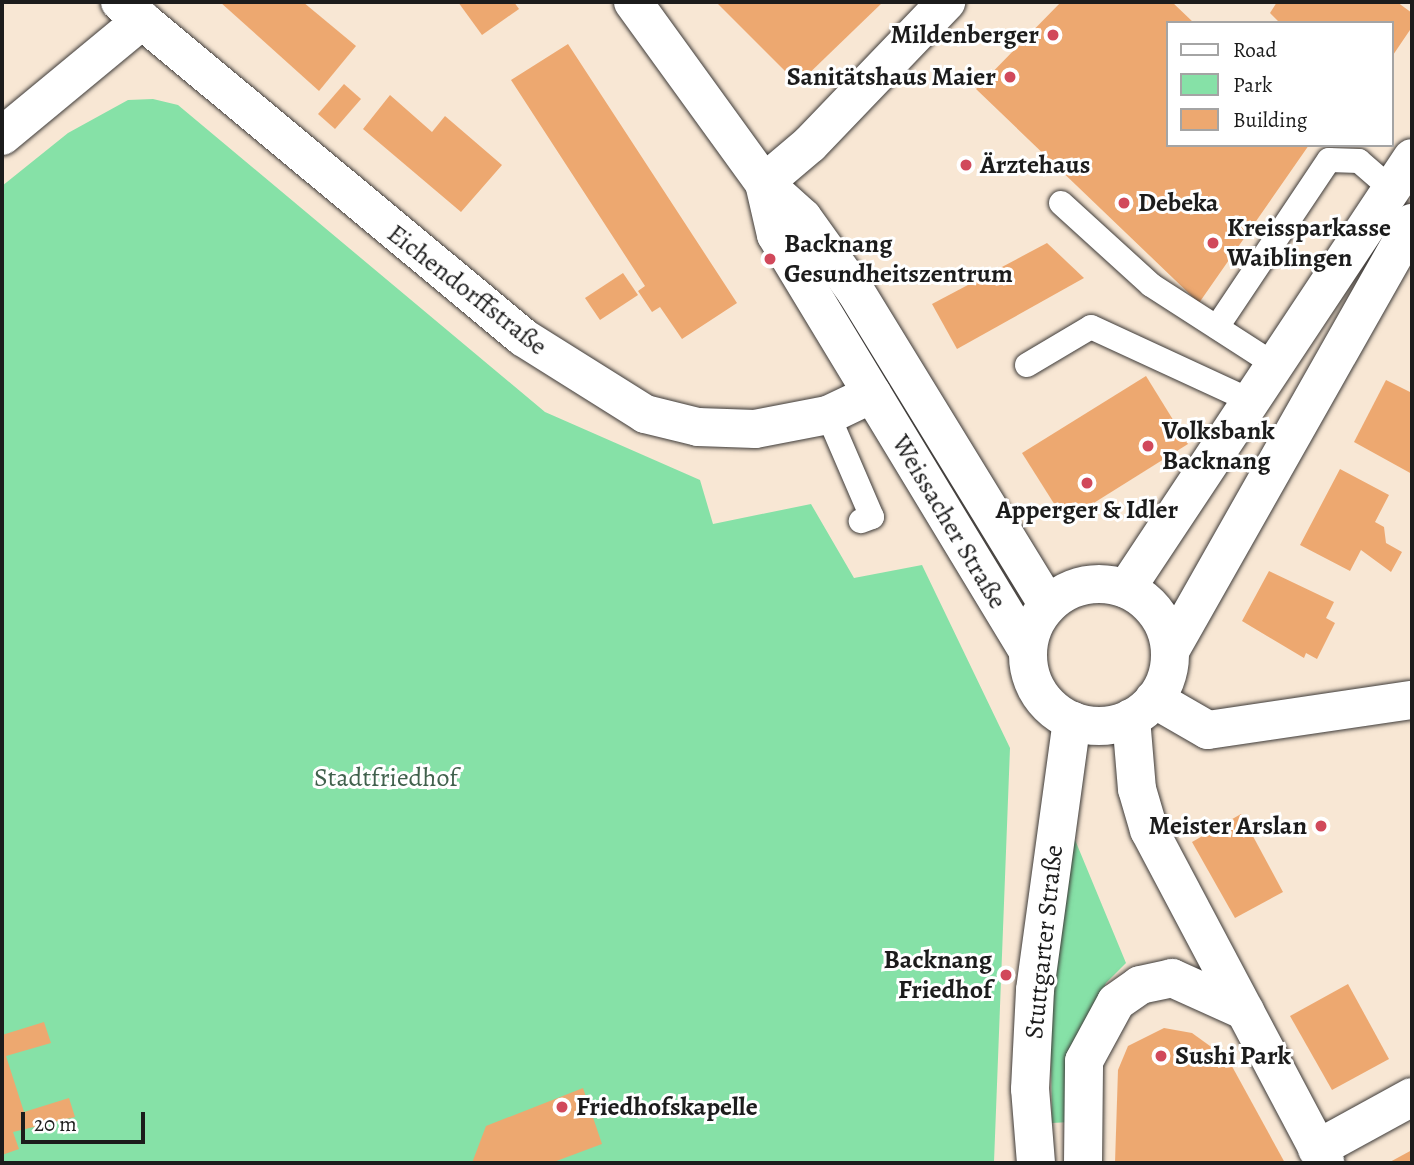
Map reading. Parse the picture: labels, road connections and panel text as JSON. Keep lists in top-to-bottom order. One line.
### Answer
{"streets":{"street":["Eichendorffstraße","Weissacher Straße","Stuttgarter Straße"]},"crossings":[["Eichendorffstraße","Weissacher Straße"],["Weissacher Straße","Stuttgarter Straße"]],"parks":["Stadtfriedhof"],"places":["Mildenberger","Sanitätshaus Maier","Ärztehaus","Debeka","Kreissparkasse Waiblingen","Backnang Gesundheitszentrum","Volksbank Backnang","Apperger & Idler","Meister Arslan","Backnang Friedhof","Sushi Park","Friedhofskapelle"],"legend":["Road","Park","Building"],"scale_bar":"20 m"}
